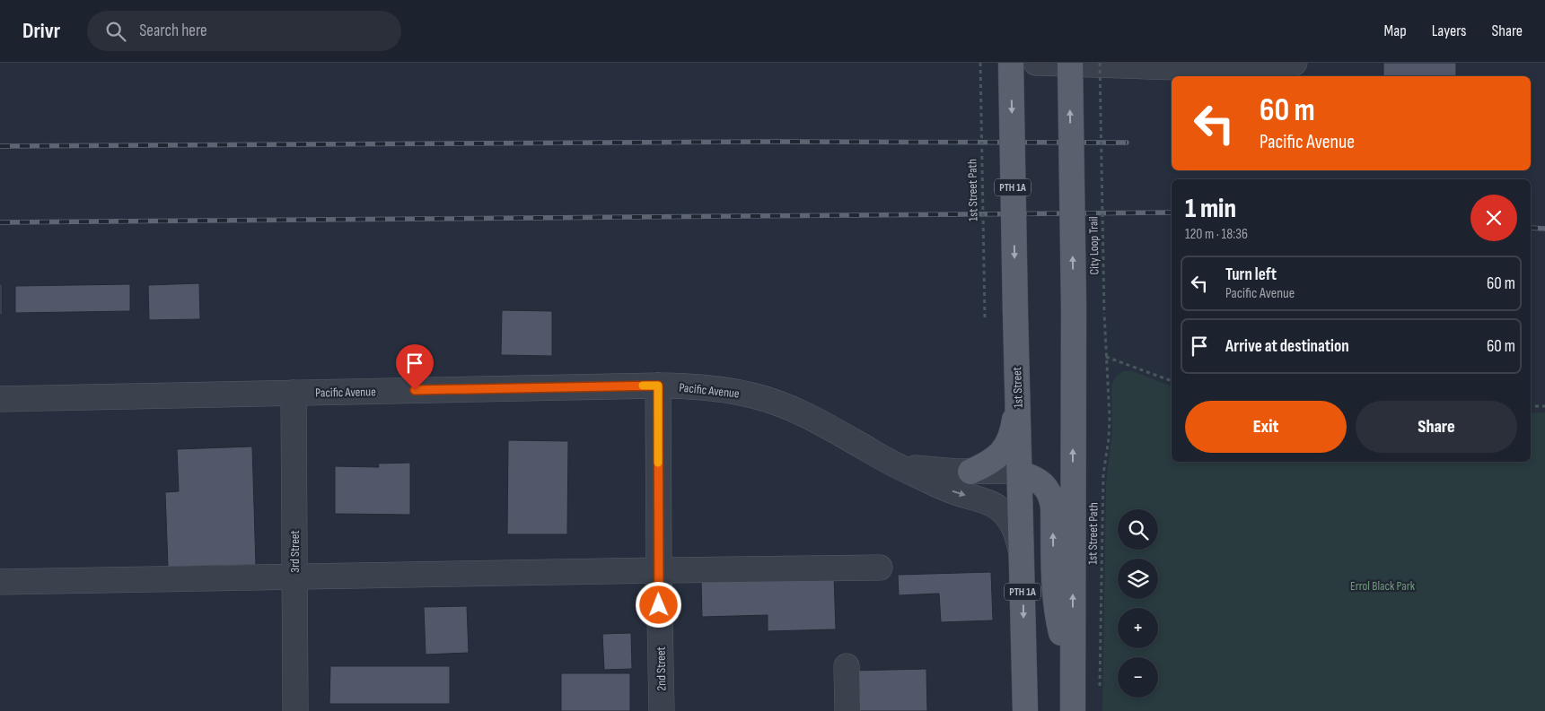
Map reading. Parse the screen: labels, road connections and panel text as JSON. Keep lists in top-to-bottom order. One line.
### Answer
{"streets":{"main road":["PTH 1A","1st Street"],"street":["Pacific Avenue","3rd Street","2nd Street"],"path":["1st Street Path","City Loop Trail"]},"crossings":[["1st Street Path","City Loop Trail"],["1st Street","Pacific Avenue"],["Pacific Avenue","3rd Street"],["Pacific Avenue","2nd Street"]],"parks":["Errol Black Park"],"page":{"header":"Drivr","search":"Search here","nav":["Map","Layers","Share"],"turn":["60 m","Pacific Avenue"],"heading":["1 min","120 m · 18:36"],"list":[{"name":"Turn left","note":"Pacific Avenue","value":"60 m"},{"name":"Arrive at destination","value":"60 m"}],"buttons":["Exit","Share"],"map_buttons":["+","−"]}}
